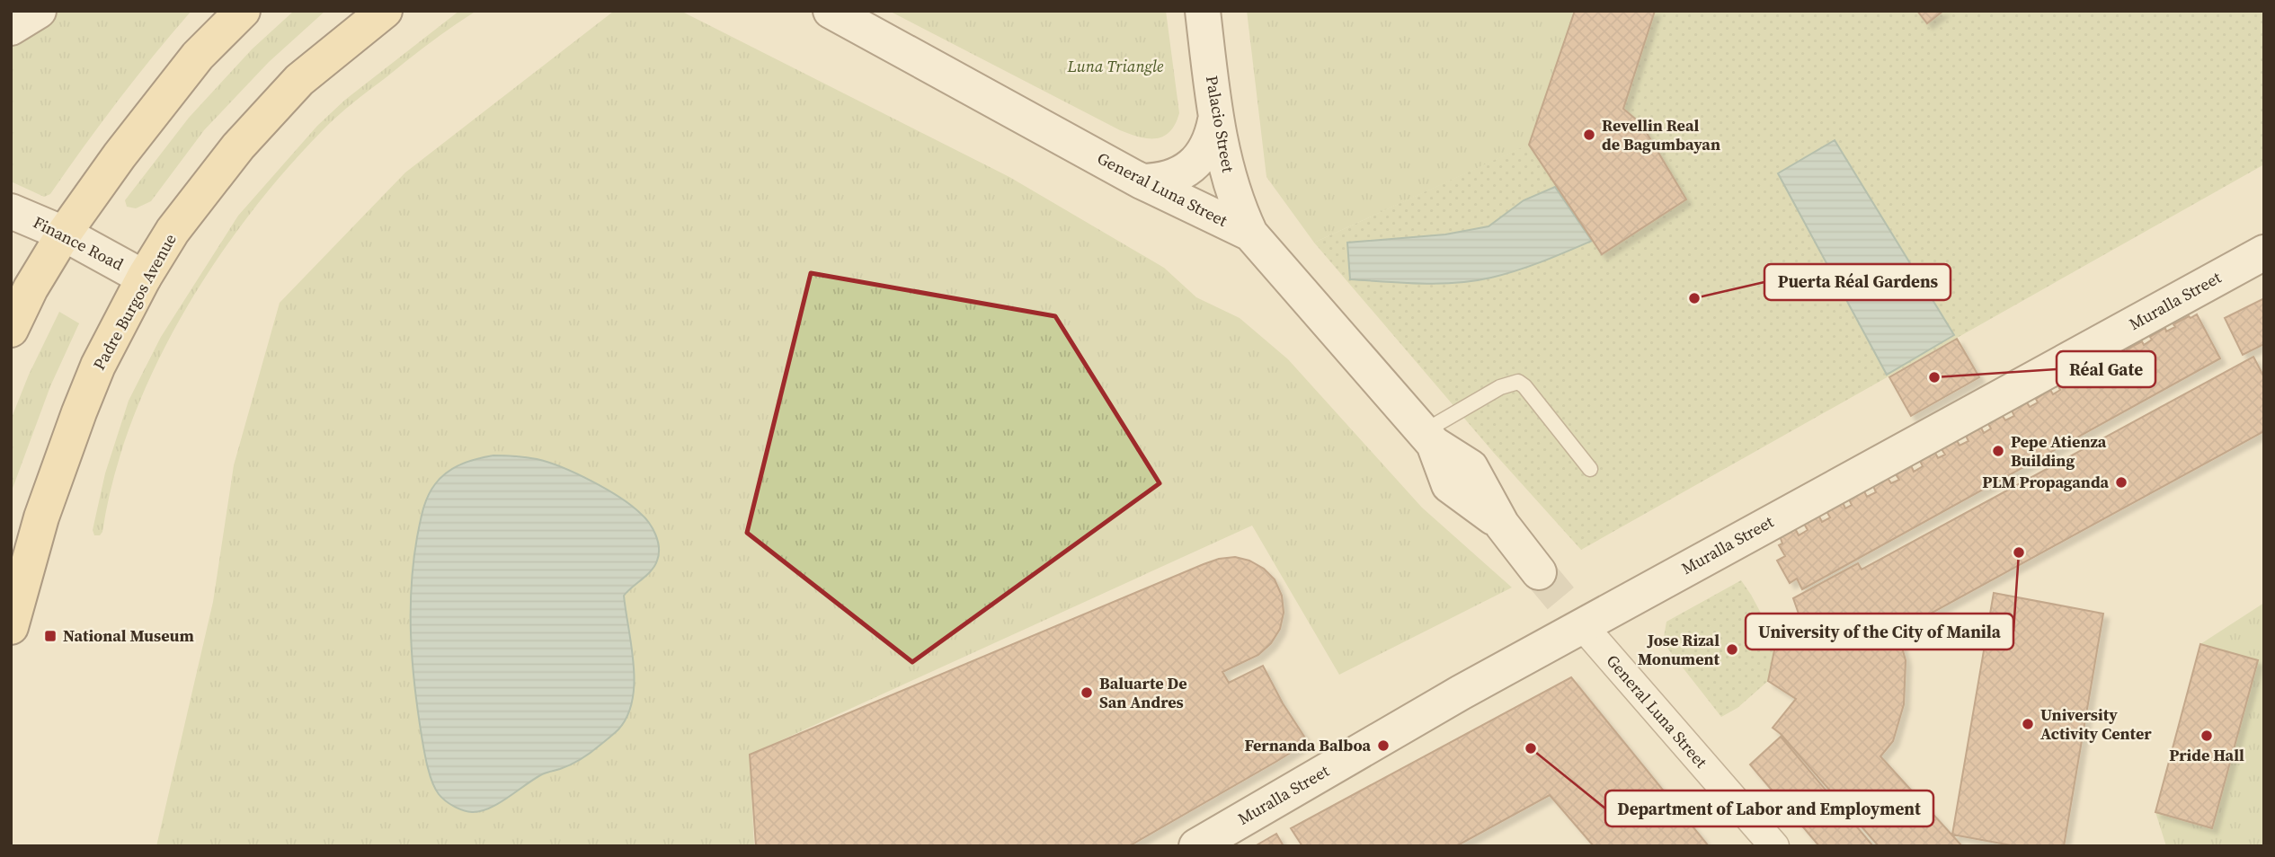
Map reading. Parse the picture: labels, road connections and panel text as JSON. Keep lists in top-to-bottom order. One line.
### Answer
{"streets":{"main road":["Padre Burgos Avenue"],"street":["Palacio Street","General Luna Street","Finance Road","Muralla Street"]},"crossings":[["Palacio Street","General Luna Street"],["General Luna Street","Muralla Street"],["Finance Road","Padre Burgos Avenue"]],"parks":["Luna Triangle"],"places":{"other":["Revellin Real de Bagumbayan","Puerta Réal Gardens","Réal Gate","Pepe Atienza Building","PLM Propaganda","University of the City of Manila","Jose Rizal Monument","Baluarte De San Andres","University Activity Center","Pride Hall","Fernanda Balboa","Department of Labor and Employment"],"transit":["National Museum"]}}
